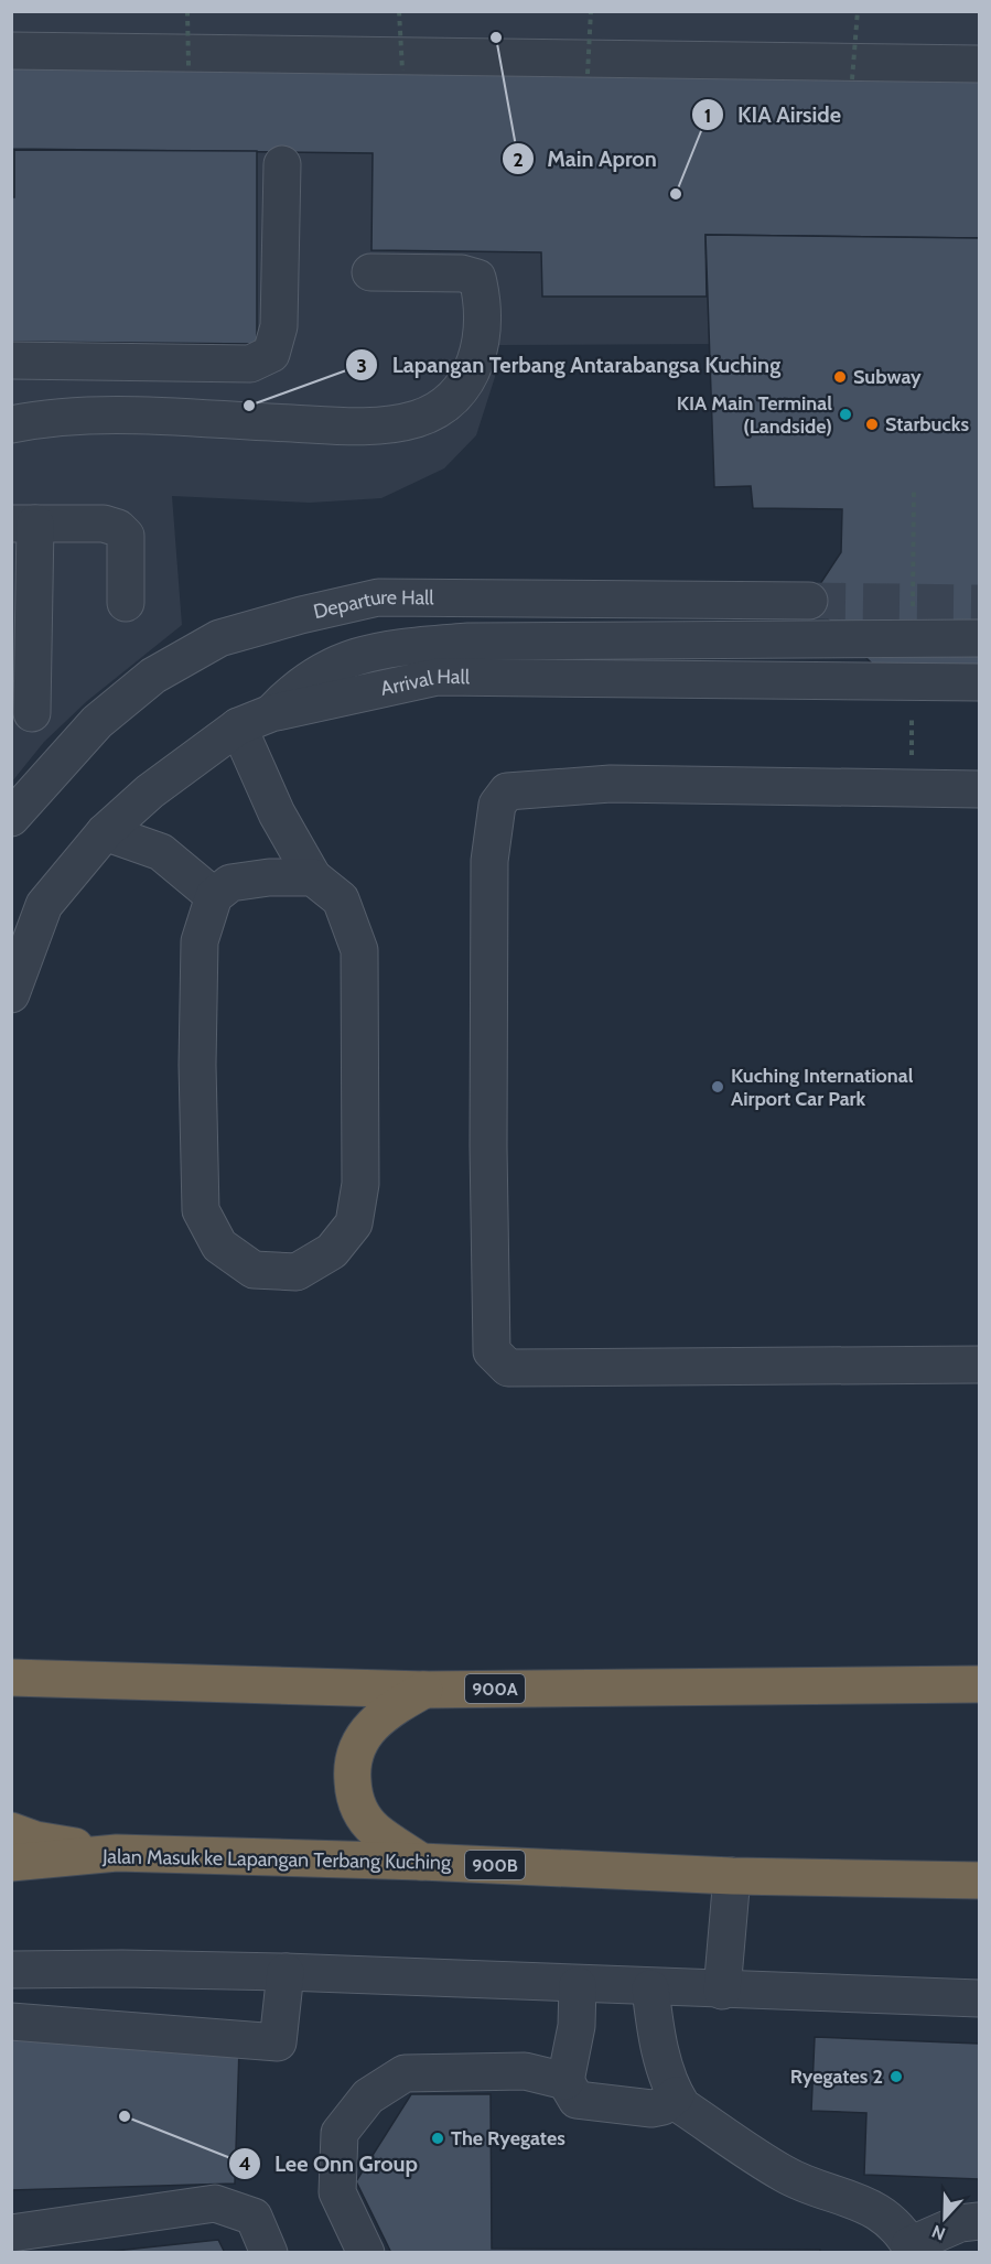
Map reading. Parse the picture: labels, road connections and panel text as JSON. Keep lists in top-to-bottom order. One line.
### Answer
{"streets":{"highway":["900A","Jalan Masuk ke Lapangan Terbang Kuching","900B"],"street":["Departure Hall","Arrival Hall"]},"places":["Main Apron","KIA Airside","Subway","Lapangan Terbang Antarabangsa Kuching","KIA Main Terminal (Landside)","Starbucks","Kuching International Airport Car Park","Ryegates 2","Lee Onn Group","The Ryegates"],"north":"bottom"}
